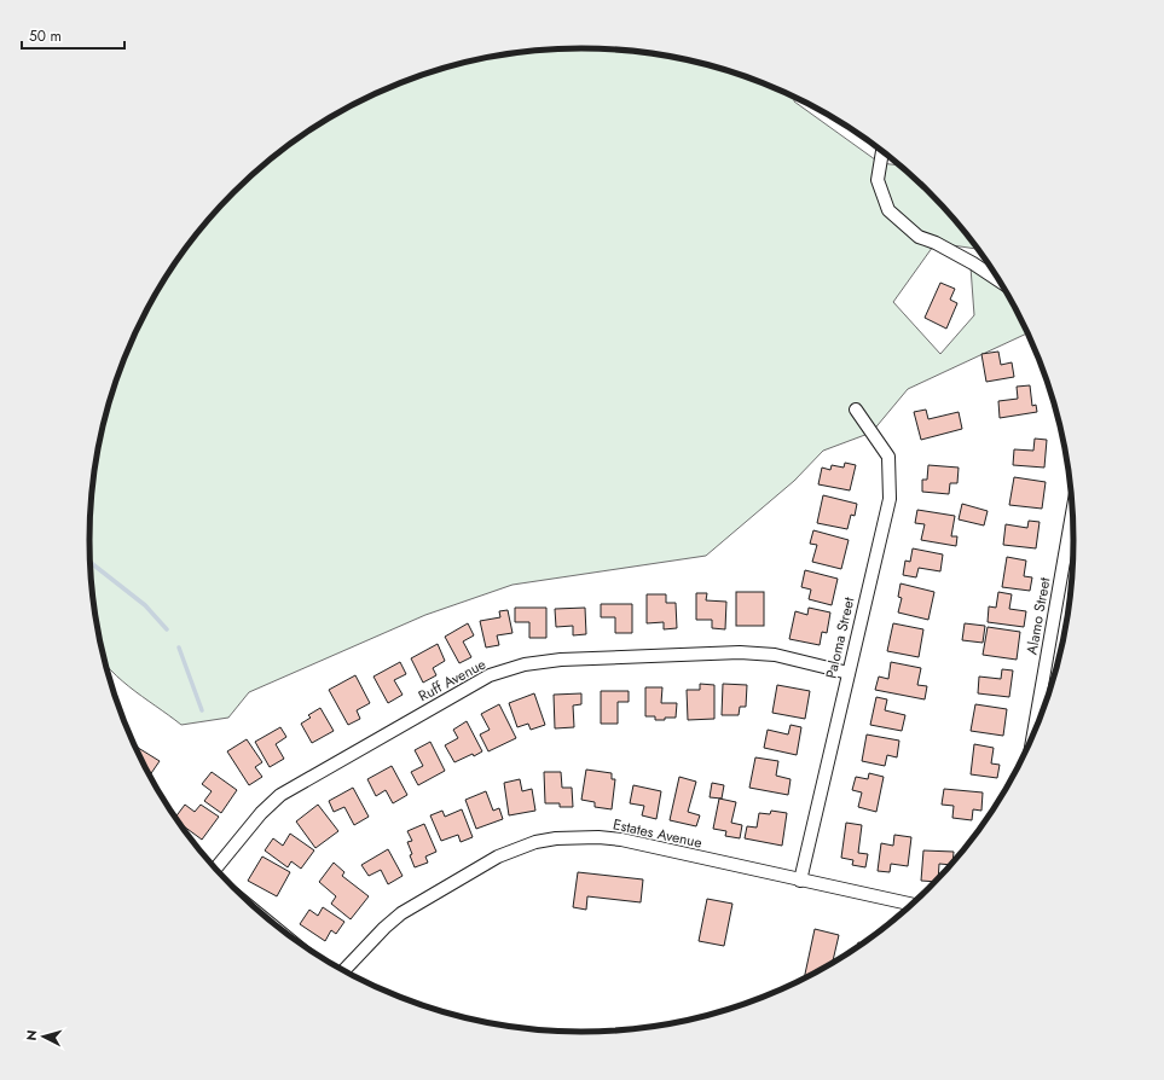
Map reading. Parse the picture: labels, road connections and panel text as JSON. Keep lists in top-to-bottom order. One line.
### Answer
{"streets":{"street":["Alamo Street","Paloma Street","Ruff Avenue","Estates Avenue"]},"crossings":[["Paloma Street","Ruff Avenue"],["Paloma Street","Estates Avenue"]],"scale_bar":"50 m","north":"left"}
